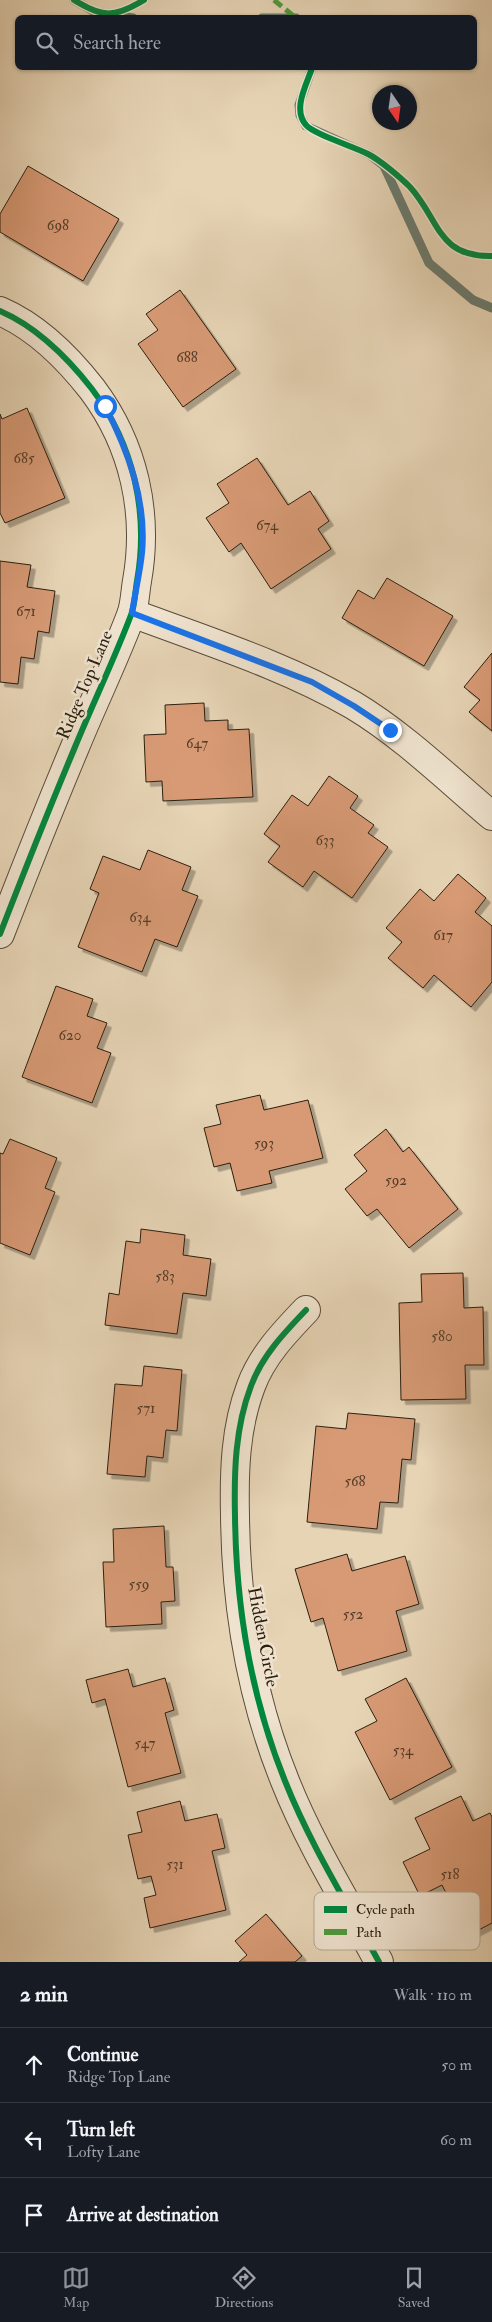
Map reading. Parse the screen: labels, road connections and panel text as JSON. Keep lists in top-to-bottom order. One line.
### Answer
{"streets":{"street":["Ridge Top Lane","Hidden Circle"]},"house_numbers":["698","688","685","674","671","647","633","634","617","620","593","592","583","580","571","568","559","552","547","534","531","518"],"legend":["Cycle path","Path"],"north":"bottom","page":{"search":"Search here","heading":["2 min","Walk · 110 m"],"list":[["Continue","Ridge Top Lane","50 m"],["Turn left","Lofty Lane","60 m"],"Arrive at destination"],"nav":["Map","Directions","Saved"]}}
